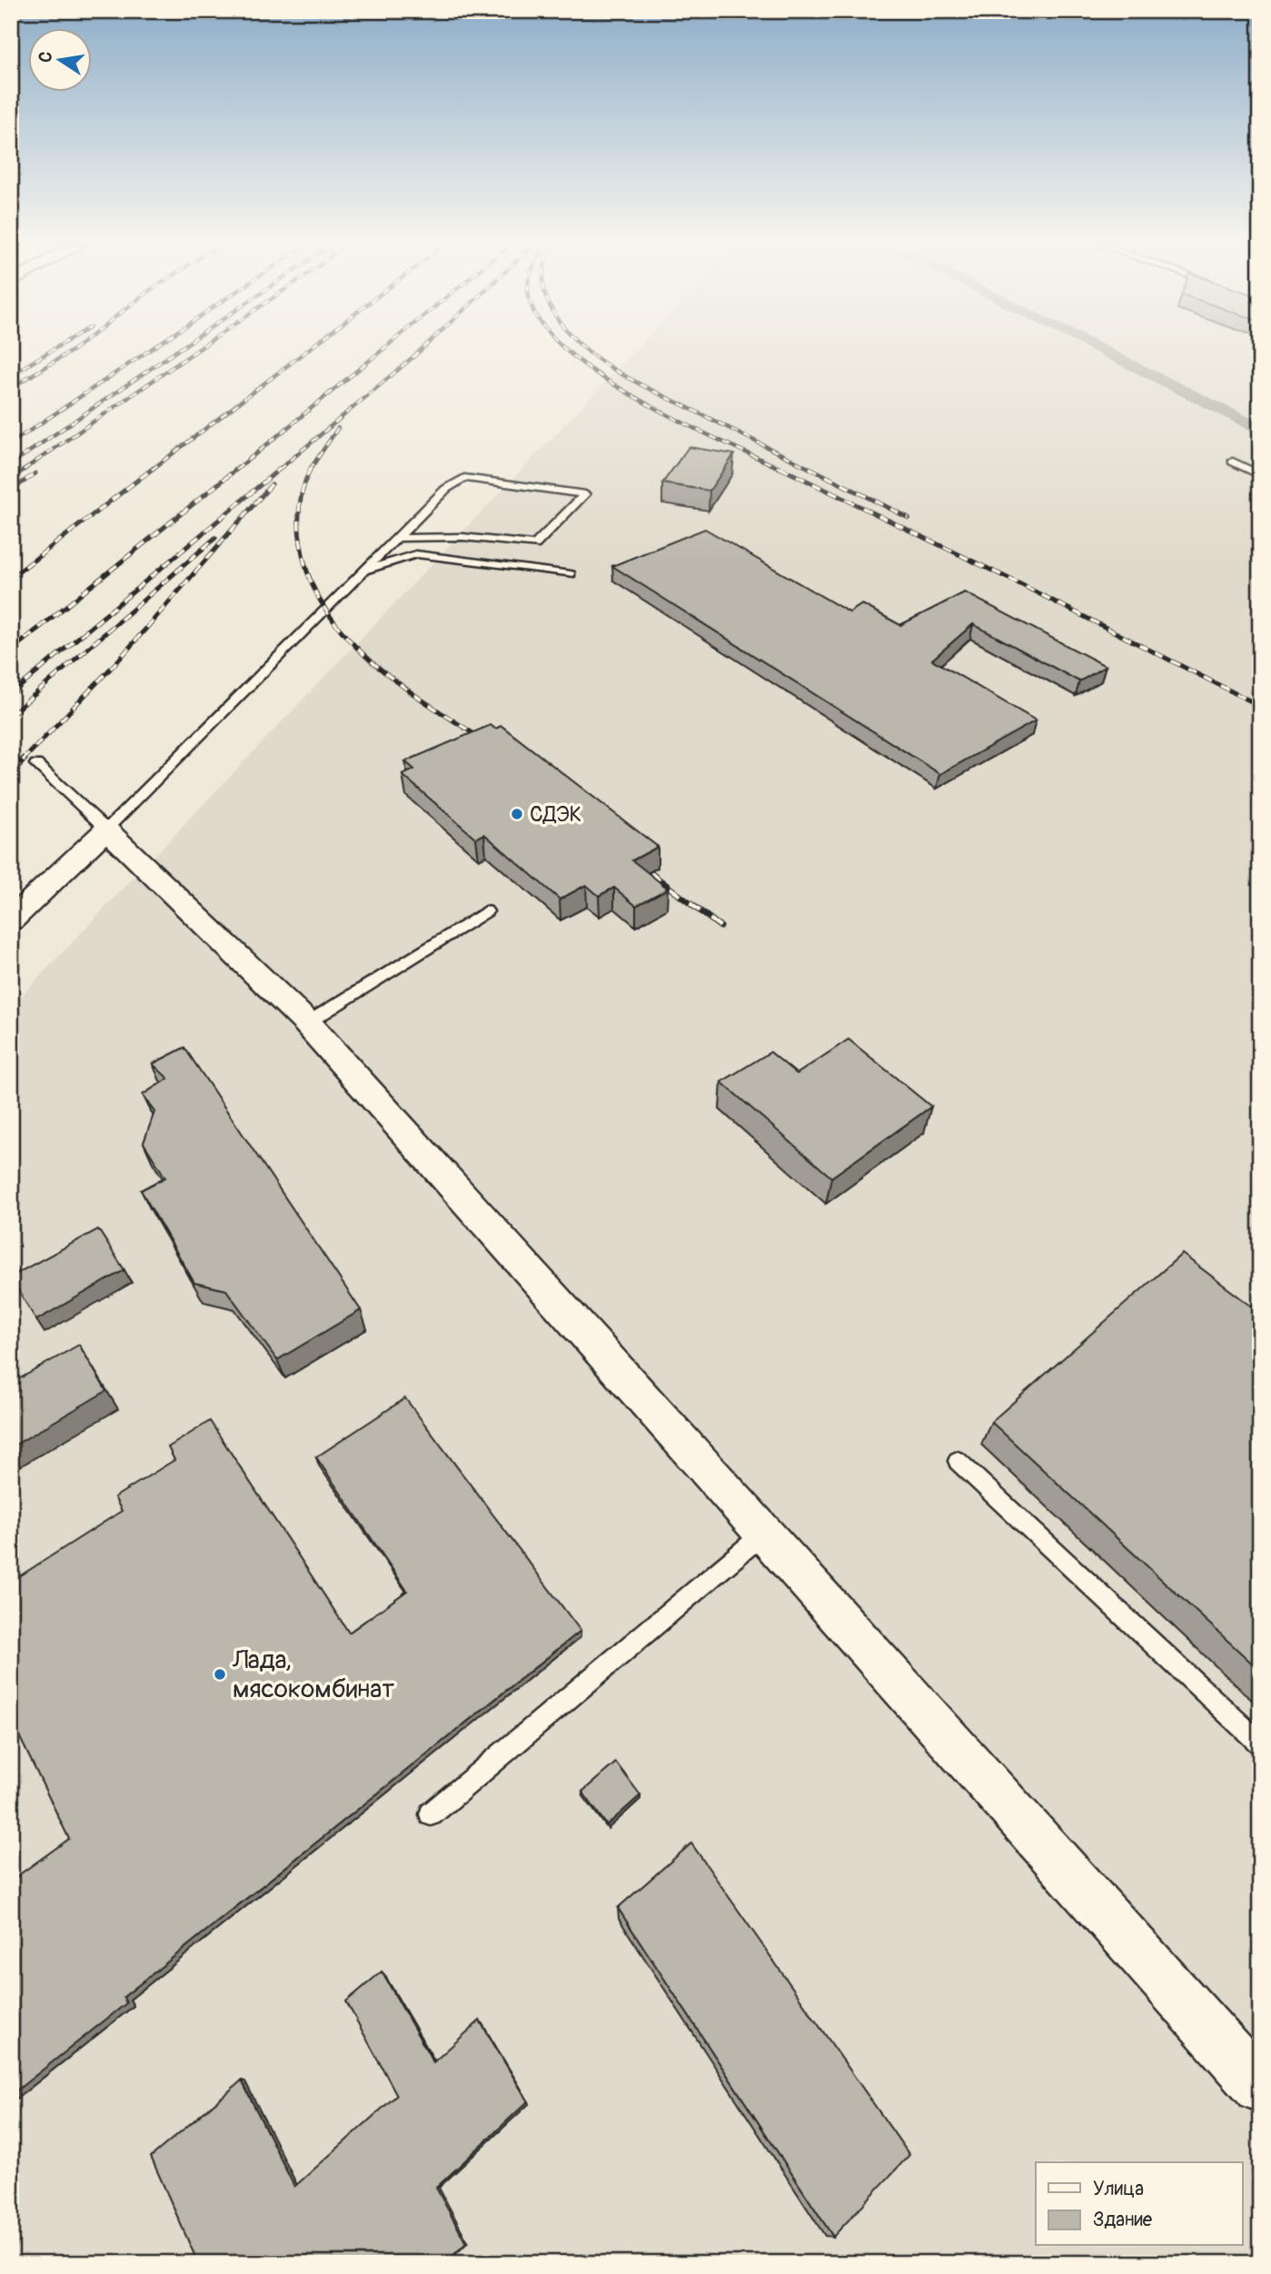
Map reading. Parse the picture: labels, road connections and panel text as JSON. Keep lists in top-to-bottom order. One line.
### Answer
{"places":["СДЭК","Лада, мясокомбинат"],"legend":["Улица","Здание"],"north":"left"}
